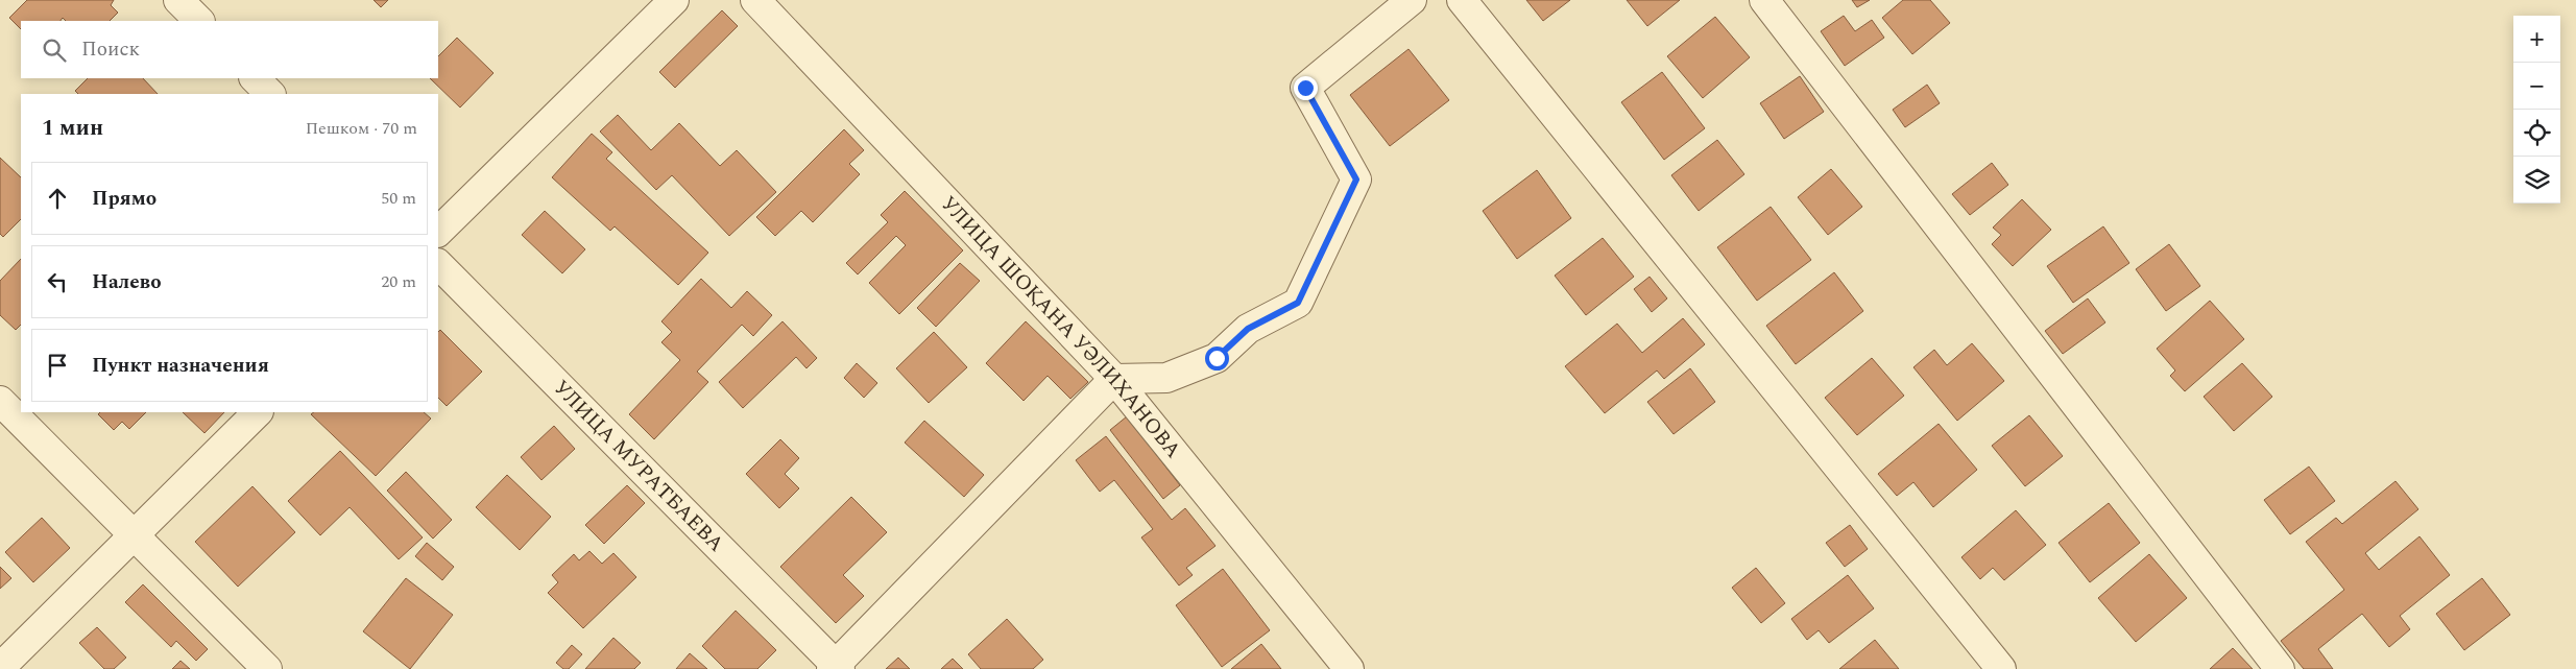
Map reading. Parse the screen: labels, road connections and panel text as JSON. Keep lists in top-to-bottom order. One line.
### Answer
{"streets":{"street":["УЛИЦА ШОҚАНА УӘЛИХАНОВА","УЛИЦА МУРАТБАЕВА"]},"page":{"map_buttons":["+","−"],"search":"Поиск","heading":["1 мин","Пешком · 70 m"],"list":[["Прямо","50 m"],["Налево","20 m"],"Пункт назначения"]}}
